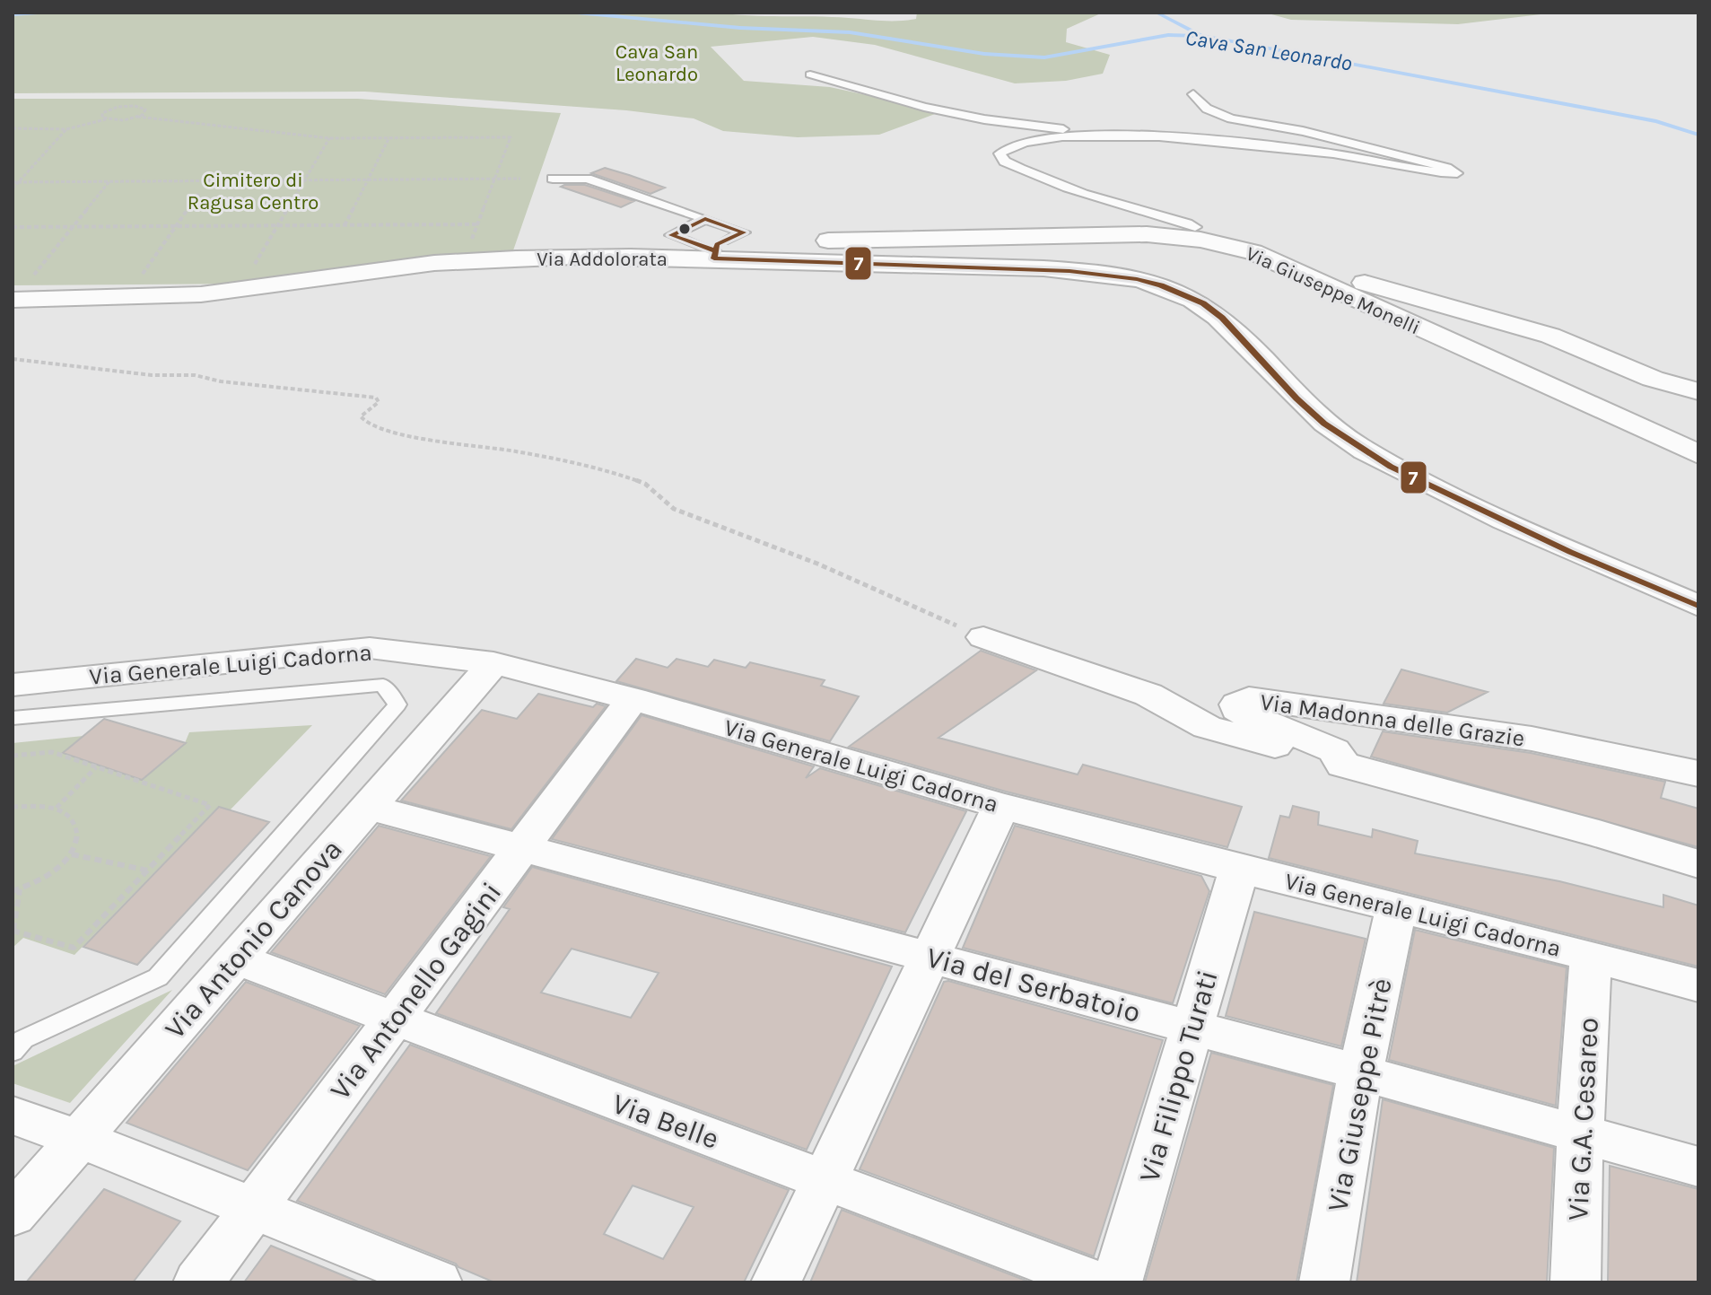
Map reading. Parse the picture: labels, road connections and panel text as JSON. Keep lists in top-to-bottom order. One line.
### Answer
{"streets":{"street":["Via Addolorata","Via Giuseppe Monelli","Via Generale Luigi Cadorna","Via Madonna delle Grazie","Via Antonio Canova","Via del Serbatoio","Via Antonello Gagini","Via Filippo Turati","Via Giuseppe Pitrè","Via G.A. Cesareo","Via Belle"]},"crossings":[["Via Addolorata","Via Giuseppe Monelli"],["Via Generale Luigi Cadorna","Via Antonio Canova"],["Via Generale Luigi Cadorna","Via Antonello Gagini"],["Via Generale Luigi Cadorna","Via Filippo Turati"],["Via Generale Luigi Cadorna","Via Giuseppe Pitrè"],["Via Generale Luigi Cadorna","Via G.A. Cesareo"],["Via Antonio Canova","Via del Serbatoio"],["Via Antonio Canova","Via Belle"],["Via del Serbatoio","Via Antonello Gagini"],["Via del Serbatoio","Via Filippo Turati"],["Via del Serbatoio","Via Giuseppe Pitrè"],["Via del Serbatoio","Via G.A. Cesareo"],["Via Antonello Gagini","Via Belle"]],"water":["Cava San Leonardo"],"parks":["Cava San Leonardo","Cimitero di Ragusa Centro"],"lines":["transit line 7"]}
